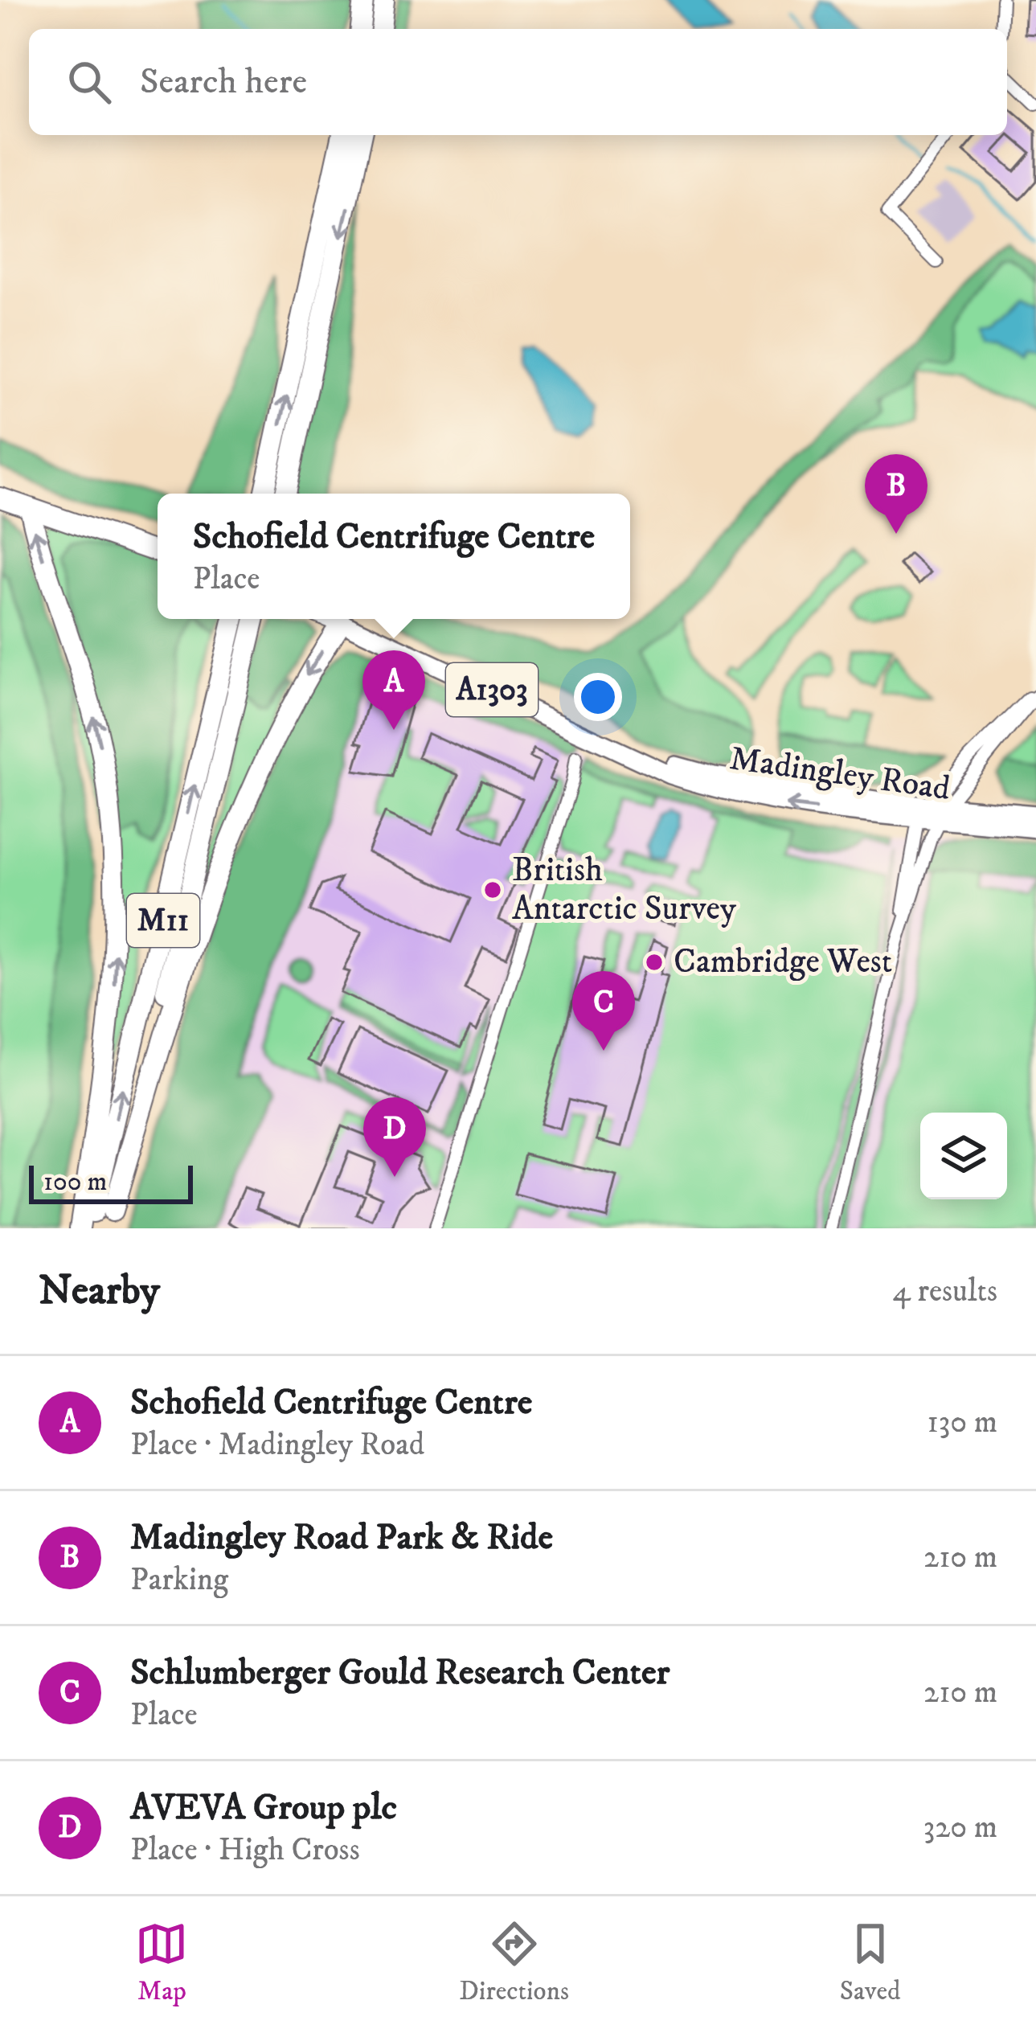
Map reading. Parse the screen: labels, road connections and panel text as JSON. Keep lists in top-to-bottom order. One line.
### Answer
{"streets":{"highway":["A1303","Madingley Road","M11"]},"places":["British Antarctic Survey","Cambridge West"],"scale_bar":"100 m","page":{"search":"Search here","pins":["B","A","C","D"],"popup":["Schofield Centrifuge Centre","Place"],"scale":"100 m","heading":["Nearby","4 results"],"list":[{"mark":"A","name":"Schofield Centrifuge Centre","note":"Place · Madingley Road","value":"130 m"},{"mark":"B","name":"Madingley Road Park & Ride","note":"Parking","value":"210 m"},{"mark":"C","name":"Schlumberger Gould Research Center","note":"Place","value":"210 m"},{"mark":"D","name":"AVEVA Group plc","note":"Place · High Cross","value":"320 m"}],"nav":["Map","Directions","Saved"]}}
